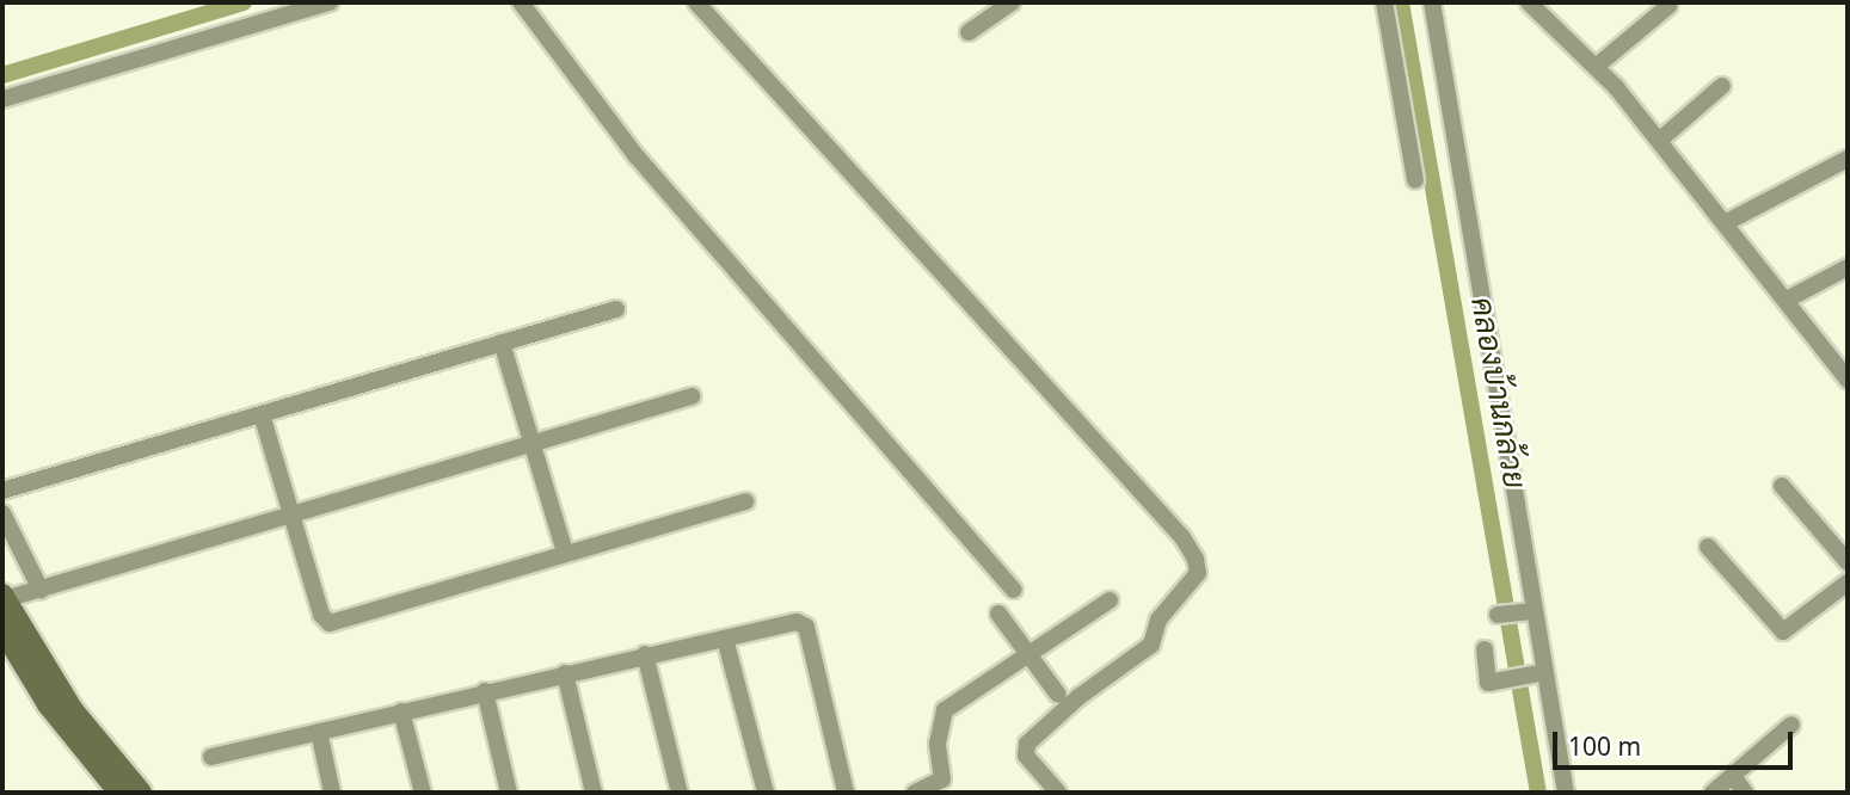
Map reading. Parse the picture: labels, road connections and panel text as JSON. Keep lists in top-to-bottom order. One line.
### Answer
{"water":["คลองบ้านกล้วย"],"scale_bar":"100 m"}
